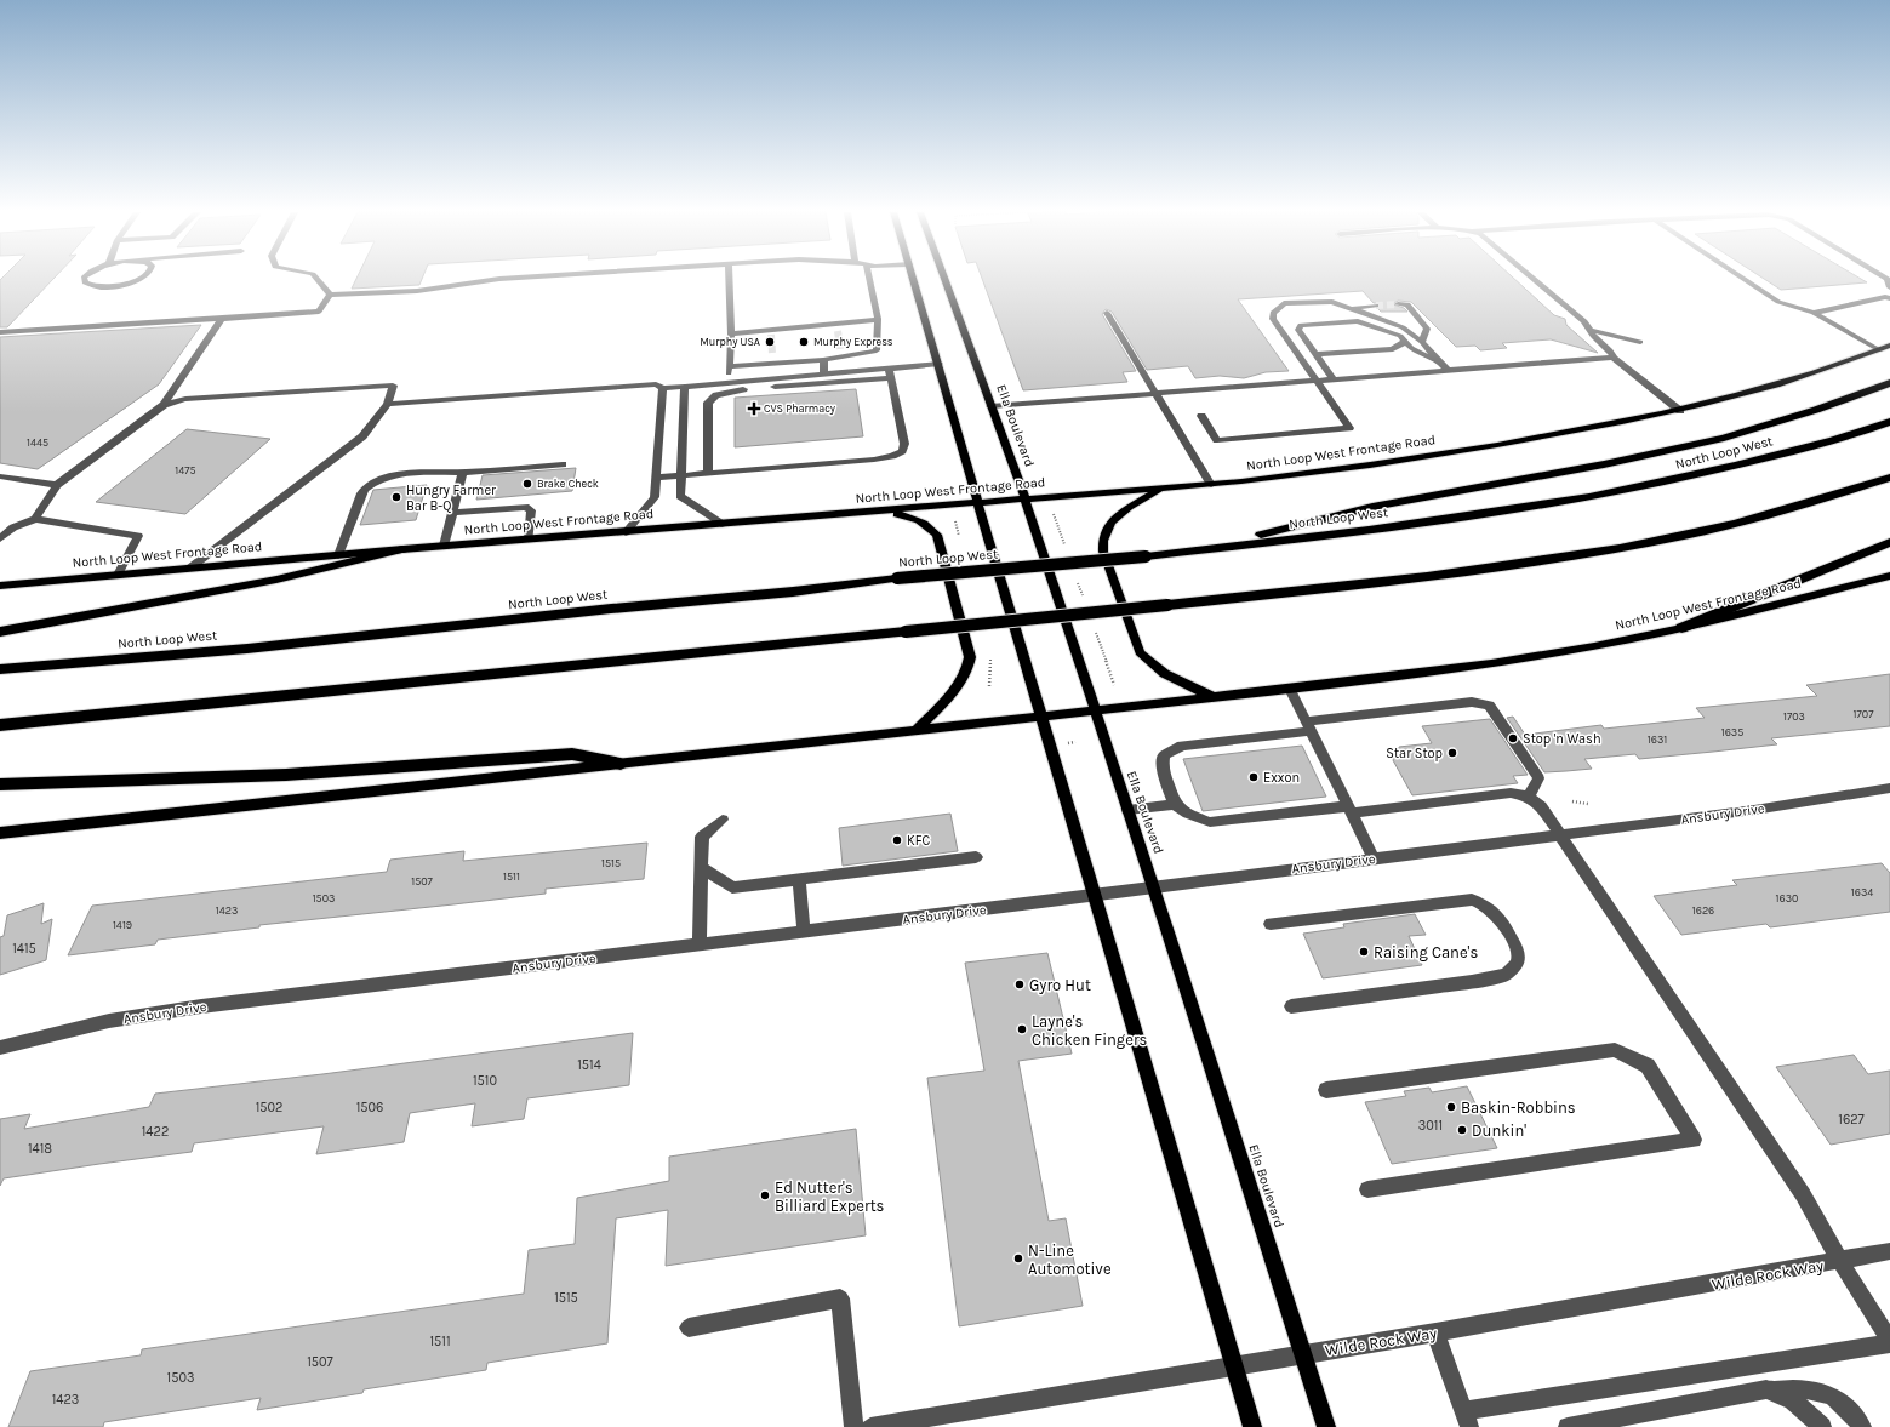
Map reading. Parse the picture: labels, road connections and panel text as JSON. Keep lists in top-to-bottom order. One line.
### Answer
{"streets":{"highway":["North Loop West"],"main road":["Ella Boulevard","North Loop West Frontage Road"],"street":["Ansbury Drive","Wilde Rock Way"]},"crossings":[["Ella Boulevard","North Loop West Frontage Road"],["Ella Boulevard","Ansbury Drive"],["Ella Boulevard","Wilde Rock Way"]],"places":{"other":["Murphy USA","Murphy Express","Brake Check","Hungry Farmer Bar B-Q","Stop 'n Wash","Star Stop","Exxon","KFC","Raising Cane's","Gyro Hut","Layne's Chicken Fingers","Baskin-Robbins","Dunkin'","Ed Nutter's Billiard Experts","N-Line Automotive"],"health":["CVS Pharmacy"]},"house_numbers":["1445","1475","1707","1703","1635","1631","1515","1511","1507","1634","1503","1630","1423","1626","1419","1415","1514","1510","1502","1506","1627","3011","1422","1418","1515","1511","1507","1503","1423"]}
